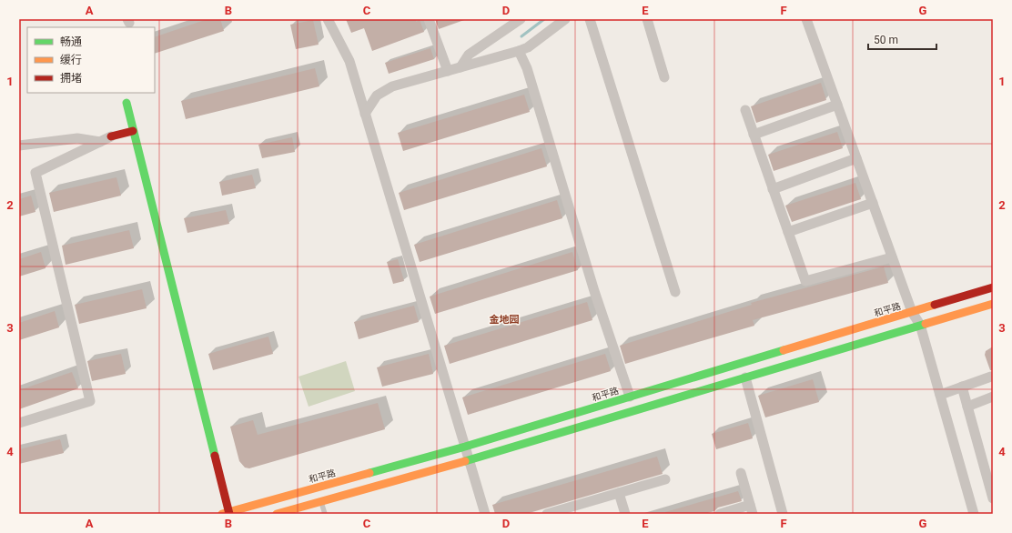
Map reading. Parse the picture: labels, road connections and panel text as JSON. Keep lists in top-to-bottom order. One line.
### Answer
{"streets":{"street":["和平路"]},"districts":["金地园"],"legend":["畅通","缓行","拥堵"],"scale_bar":"50 m","grid":{"columns":["A","B","C","D","E","F","G"],"rows":["1","2","3","4"]}}
